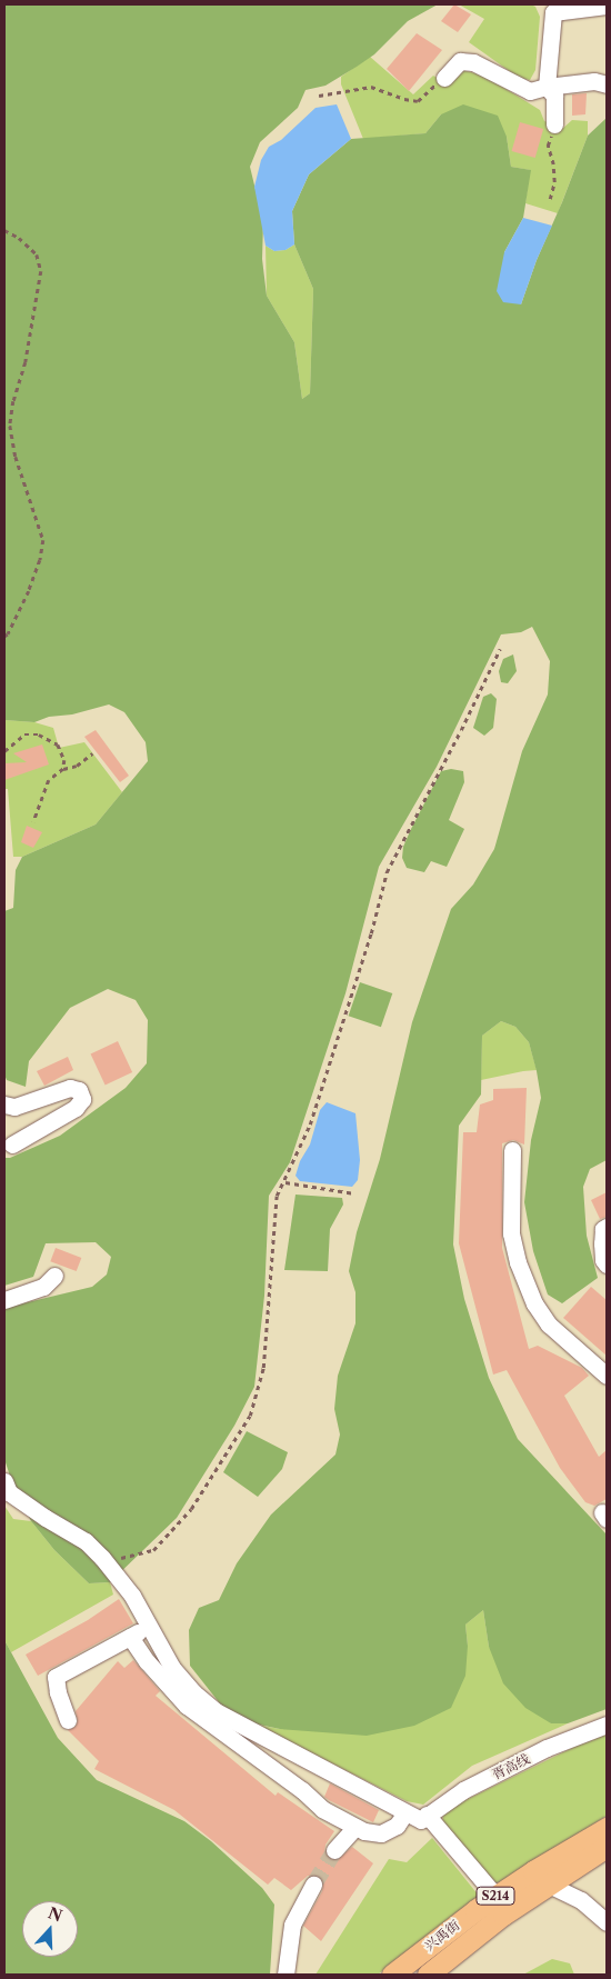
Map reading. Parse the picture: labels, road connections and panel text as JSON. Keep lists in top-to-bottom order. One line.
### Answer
{"streets":{"main road":["S214","兴禹街"],"street":["胥高线"]},"north":"top"}
